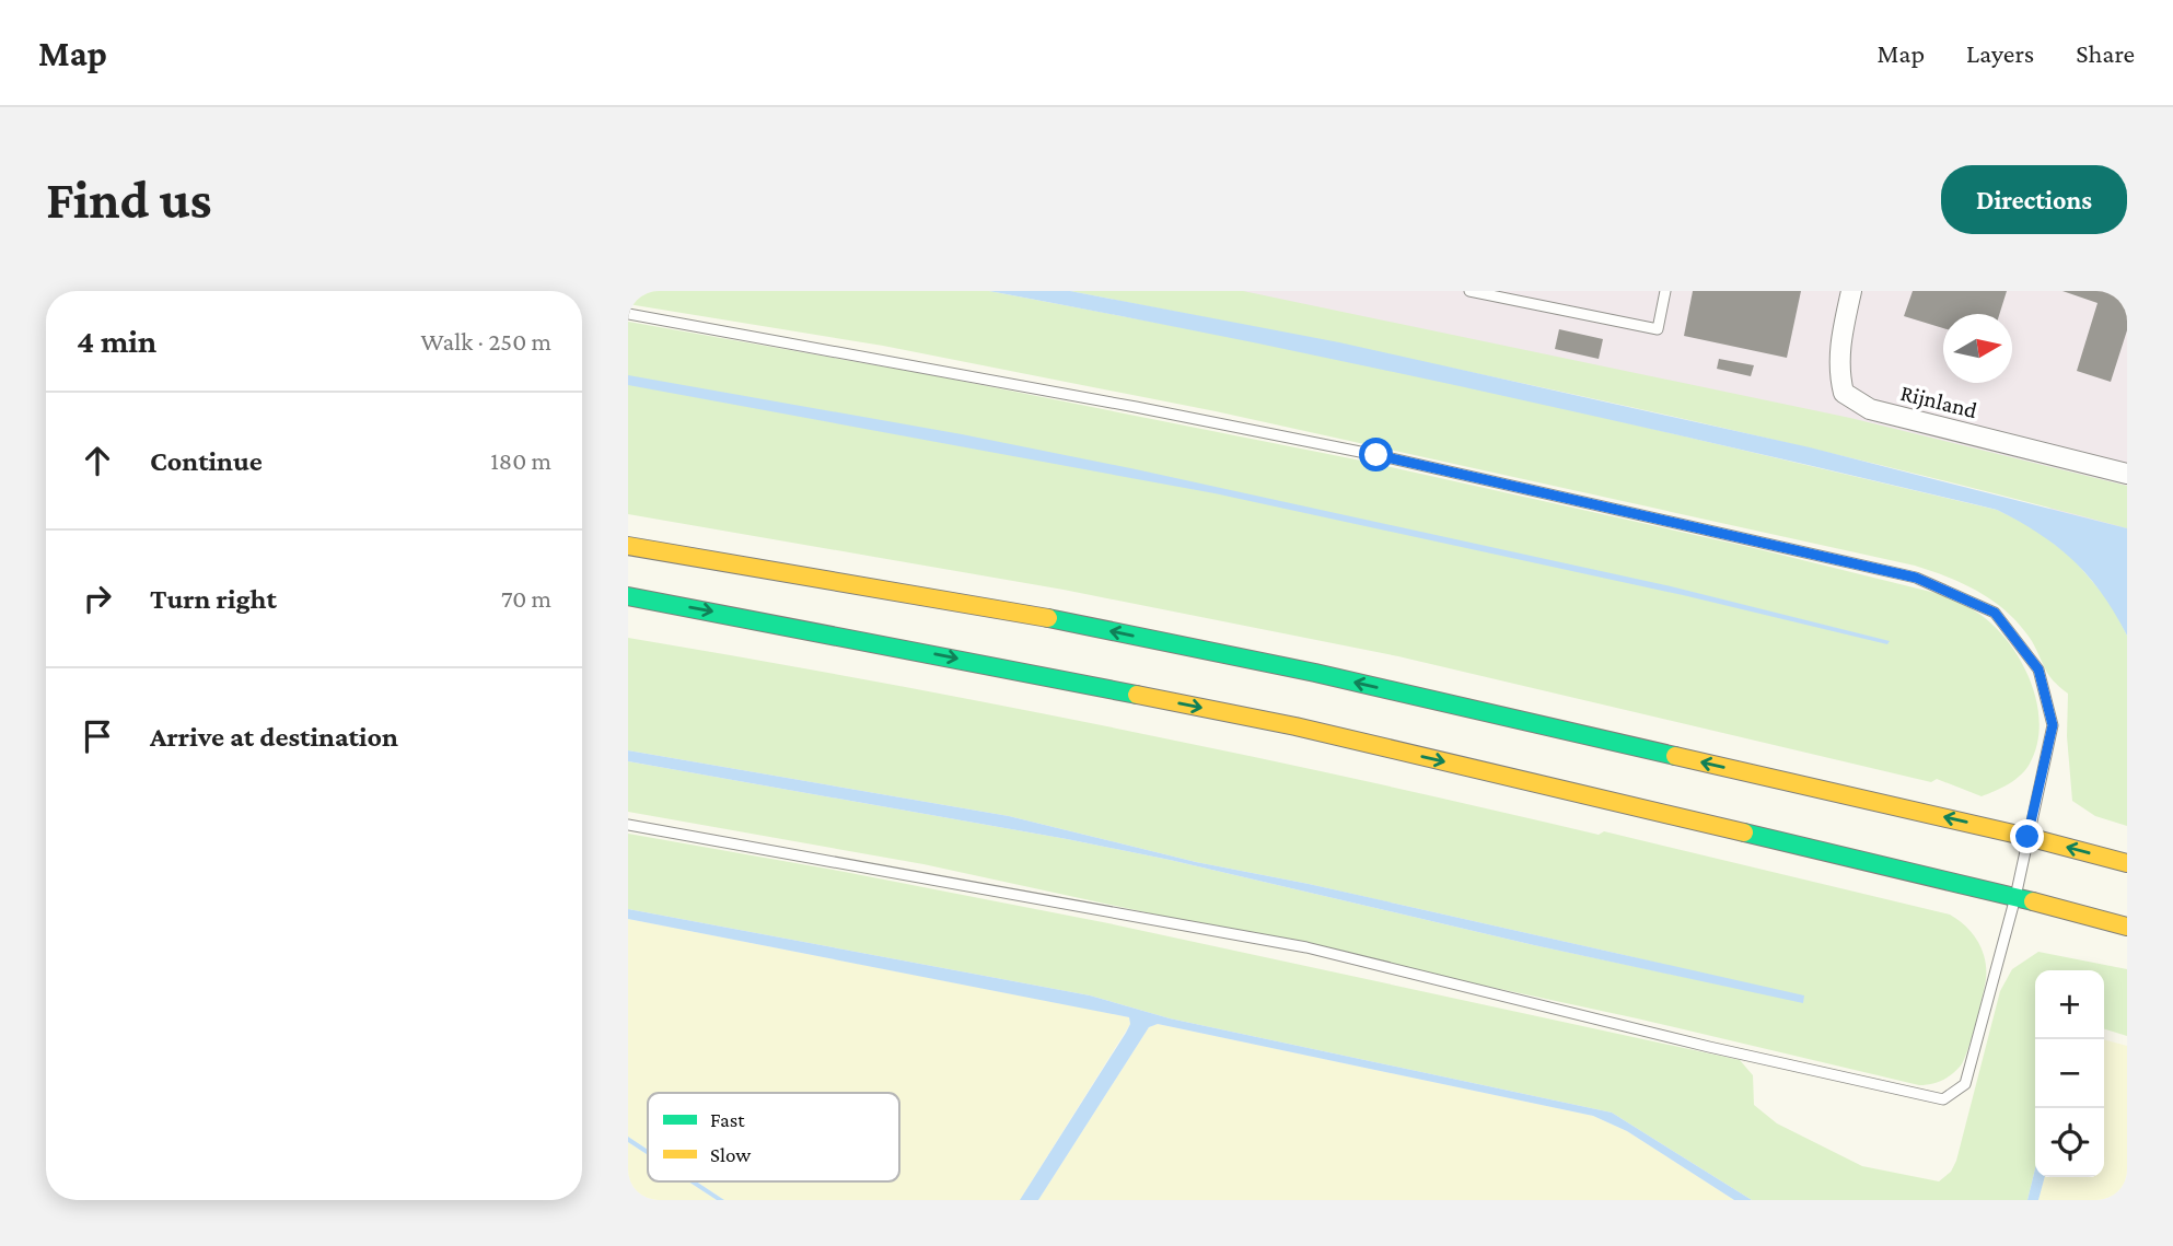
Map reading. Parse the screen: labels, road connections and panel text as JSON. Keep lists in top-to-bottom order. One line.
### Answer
{"streets":{"street":["Rijnland"]},"legend":["Fast","Slow"],"north":"right","page":{"header":"Map","nav":["Map","Layers","Share"],"buttons":"Directions","title":"Find us","heading":["4 min","Walk · 250 m"],"list":[["Continue","180 m"],["Turn right","70 m"],"Arrive at destination"],"map_buttons":["+","−"]}}
